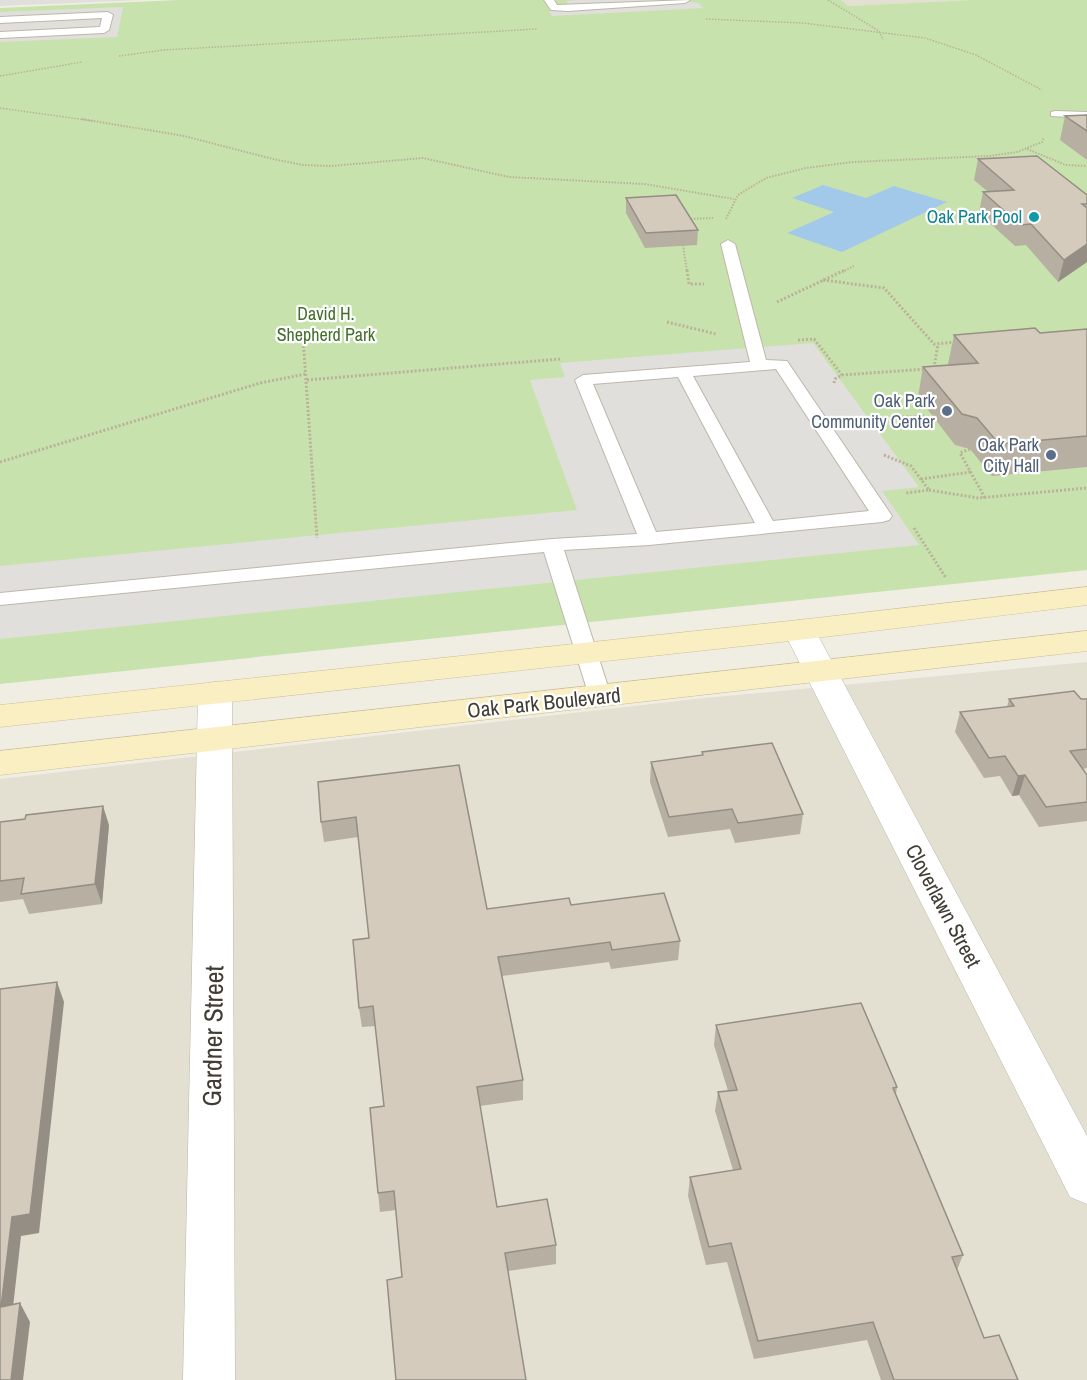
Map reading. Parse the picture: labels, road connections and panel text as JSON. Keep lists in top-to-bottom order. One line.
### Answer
{"streets":{"street":["Oak Park Boulevard","Cloverlawn Street","Gardner Street"]},"crossings":[["Oak Park Boulevard","Cloverlawn Street"],["Oak Park Boulevard","Gardner Street"]],"parks":["David H. Shepherd Park"],"places":["Oak Park Pool","Oak Park Community Center","Oak Park City Hall"]}
